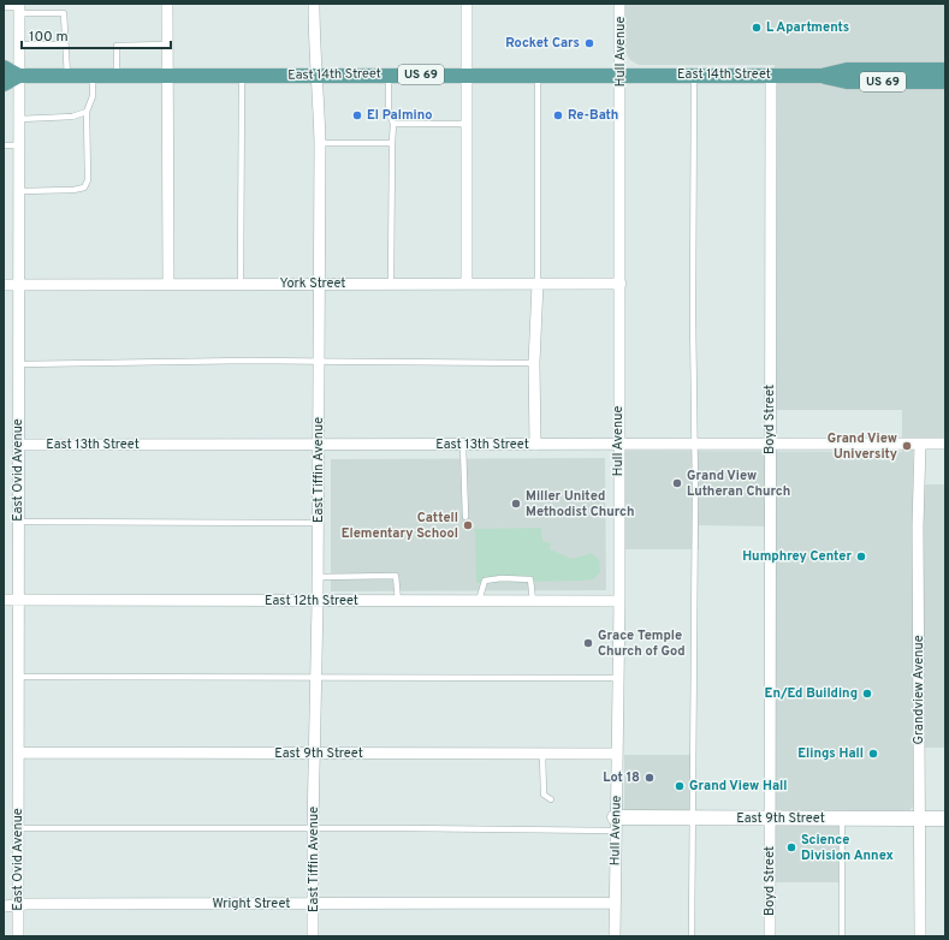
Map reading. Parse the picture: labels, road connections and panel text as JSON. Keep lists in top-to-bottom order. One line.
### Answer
{"streets":{"main road":["East 14th Street","US 69"],"street":["Hull Avenue","York Street","Boyd Street","East 13th Street","East Ovid Avenue","East Tiffin Avenue","East 12th Street","Grandview Avenue","East 9th Street","Wright Street"]},"crossings":[["Hull Avenue","East 14th Street"],["Hull Avenue","York Street"],["Hull Avenue","East 13th Street"],["Hull Avenue","East 12th Street"],["Hull Avenue","East 9th Street"],["Hull Avenue","Wright Street"],["East 14th Street","Boyd Street"],["East 14th Street","East Ovid Avenue"],["East 14th Street","East Tiffin Avenue"],["York Street","East Ovid Avenue"],["York Street","East Tiffin Avenue"],["Boyd Street","East 13th Street"],["Boyd Street","East 9th Street"],["East 13th Street","East Ovid Avenue"],["East 13th Street","East Tiffin Avenue"],["East 13th Street","Grandview Avenue"],["East Ovid Avenue","East 12th Street"],["East Ovid Avenue","East 9th Street"],["East Ovid Avenue","Wright Street"],["East Tiffin Avenue","East 12th Street"],["East Tiffin Avenue","East 9th Street"],["East Tiffin Avenue","Wright Street"],["Grandview Avenue","East 9th Street"]],"places":["L Apartments","Rocket Cars","El Palmino","Re-Bath","Grand View University","Grand View Lutheran Church","Miller United Methodist Church","Cattell Elementary School","Humphrey Center","Grace Temple Church of God","En/Ed Building","Elings Hall","Lot 18","Grand View Hall","Science Division Annex"],"scale_bar":"100 m"}
